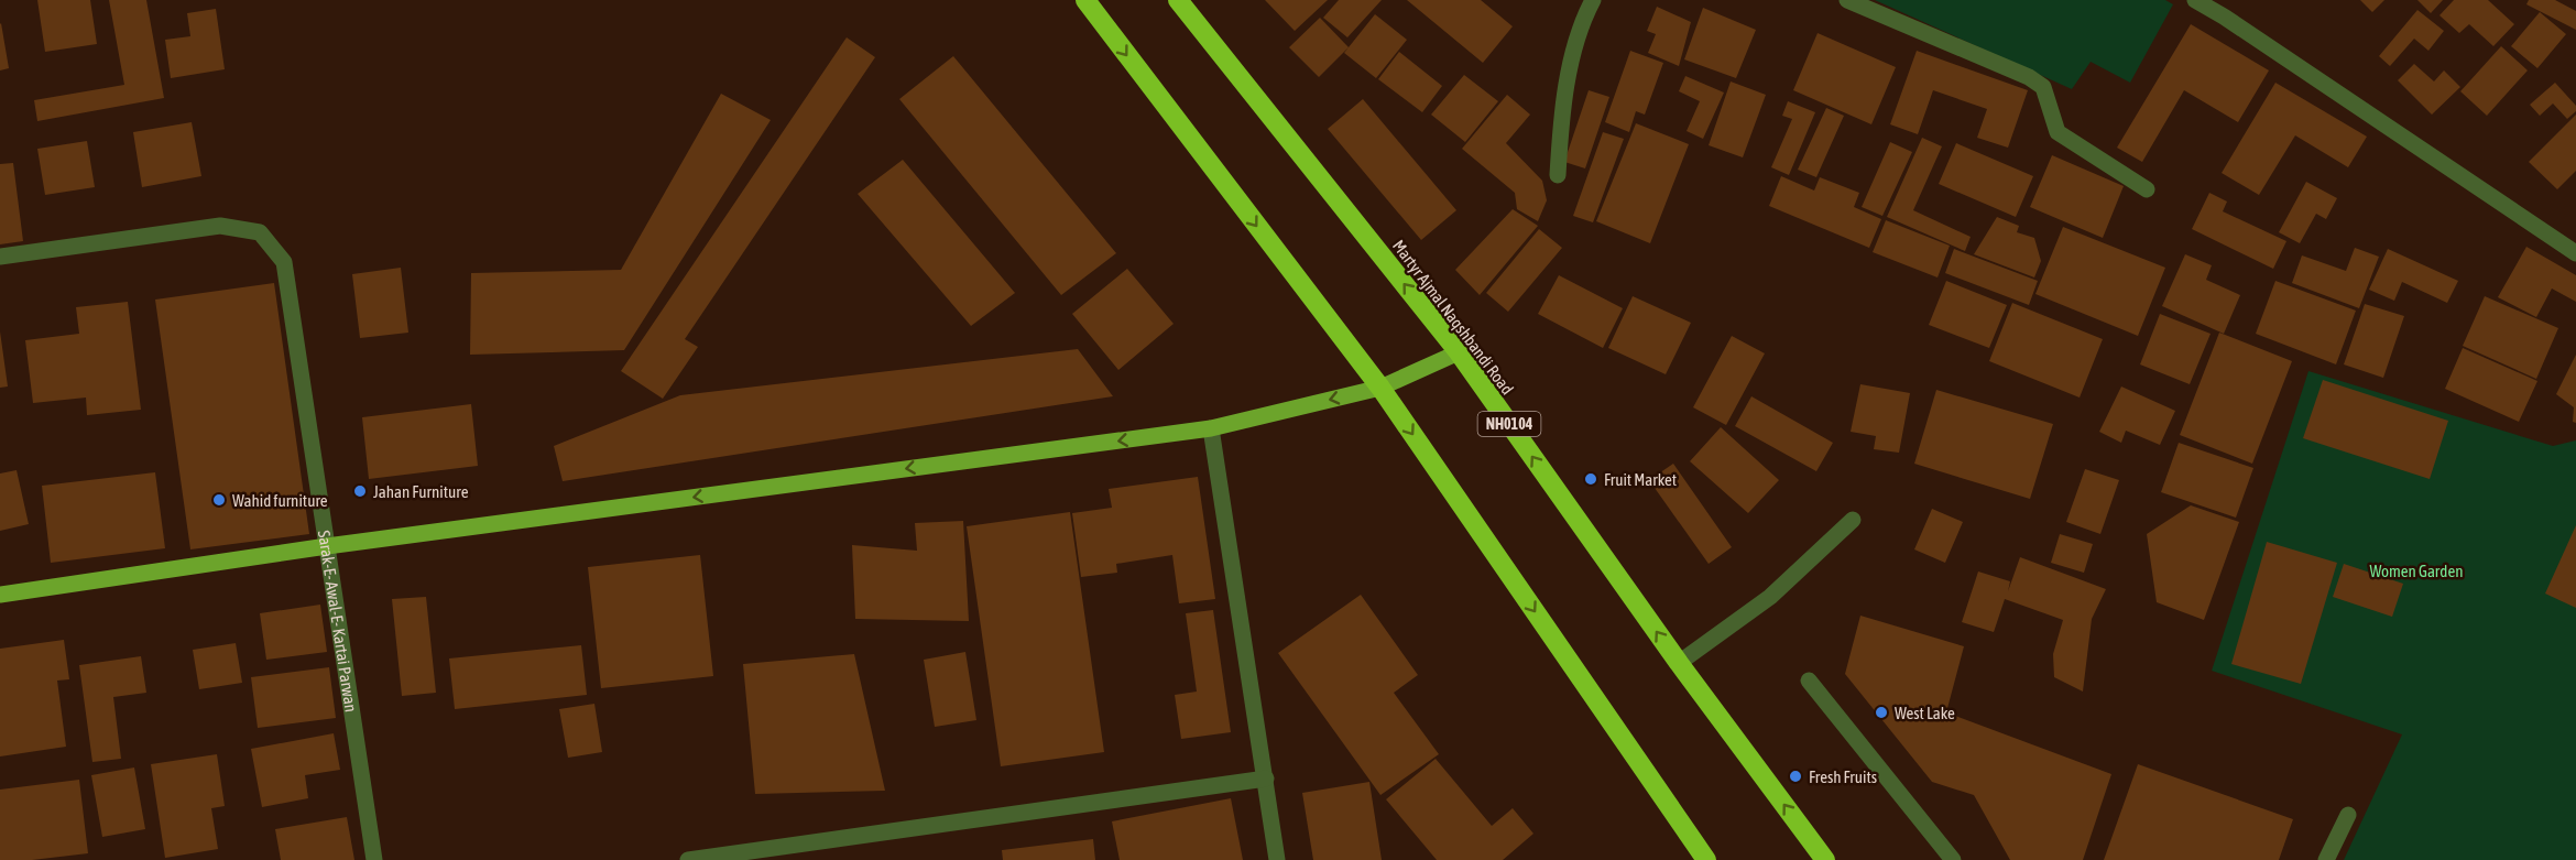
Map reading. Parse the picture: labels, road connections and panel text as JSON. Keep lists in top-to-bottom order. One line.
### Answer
{"streets":{"highway":["Martyr Ajmal Naqshbandi Road","NH0104"],"street":["Sarak-E- Awal-E- Kartai Parwan"]},"parks":["Women Garden"],"places":["Fruit Market","Jahan Furniture","Wahid furniture","West Lake","Fresh Fruits"]}
